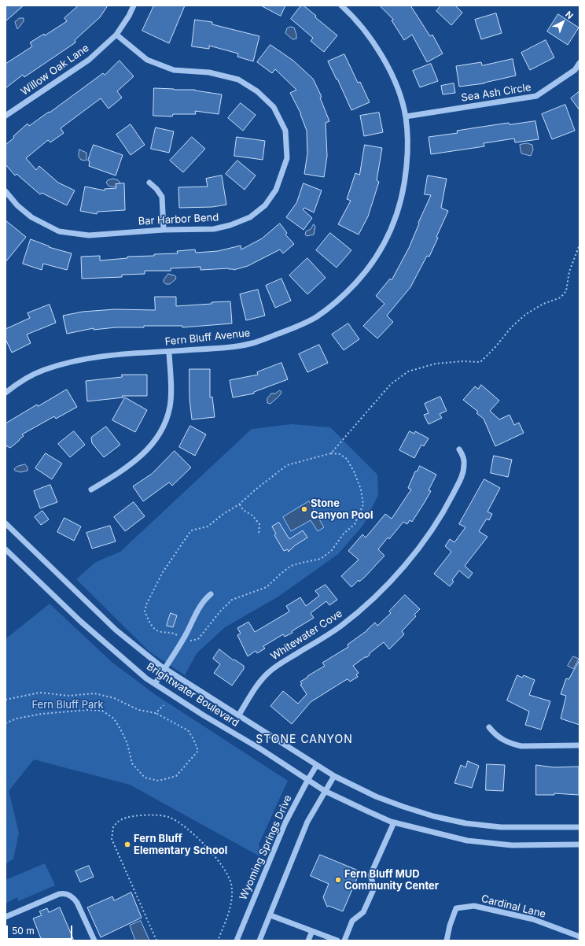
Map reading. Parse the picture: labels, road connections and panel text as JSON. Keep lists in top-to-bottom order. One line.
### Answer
{"streets":{"street":["Willow Oak Lane","Sea Ash Circle","Bar Harbor Bend","Fern Bluff Avenue","Whitewater Cove","Brightwater Boulevard","Wyoming Springs Drive","Cardinal Lane"]},"crossings":[["Willow Oak Lane","Bar Harbor Bend"],["Sea Ash Circle","Fern Bluff Avenue"],["Whitewater Cove","Brightwater Boulevard"],["Brightwater Boulevard","Wyoming Springs Drive"]],"districts":["STONE CANYON"],"parks":["Fern Bluff Park"],"places":["Stone Canyon Pool","Fern Bluff Elementary School","Fern Bluff MUD Community Center"],"scale_bar":"50 m","north":"top right"}
